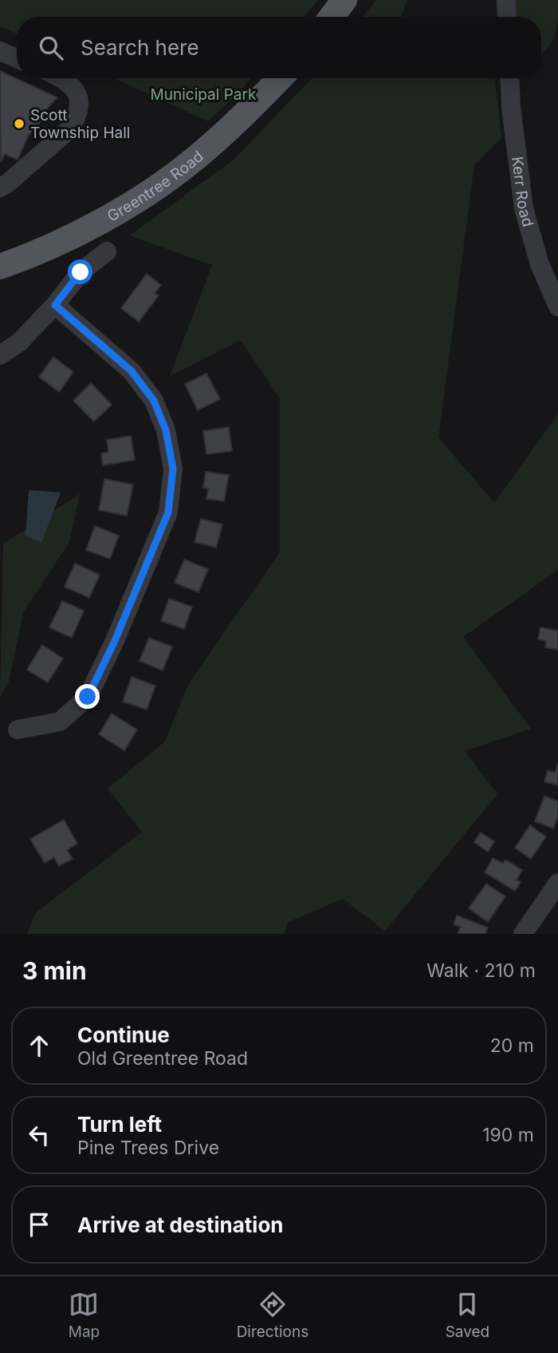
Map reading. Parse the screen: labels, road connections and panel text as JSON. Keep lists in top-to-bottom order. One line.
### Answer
{"streets":{"main road":["Greentree Road"],"street":["Kerr Road"]},"parks":["Municipal Park"],"places":["Scott Township Hall"],"page":{"search":"Search here","heading":["3 min","Walk · 210 m"],"list":[["Continue","Old Greentree Road","20 m"],["Turn left","Pine Trees Drive","190 m"],"Arrive at destination"],"nav":["Map","Directions","Saved"]}}
